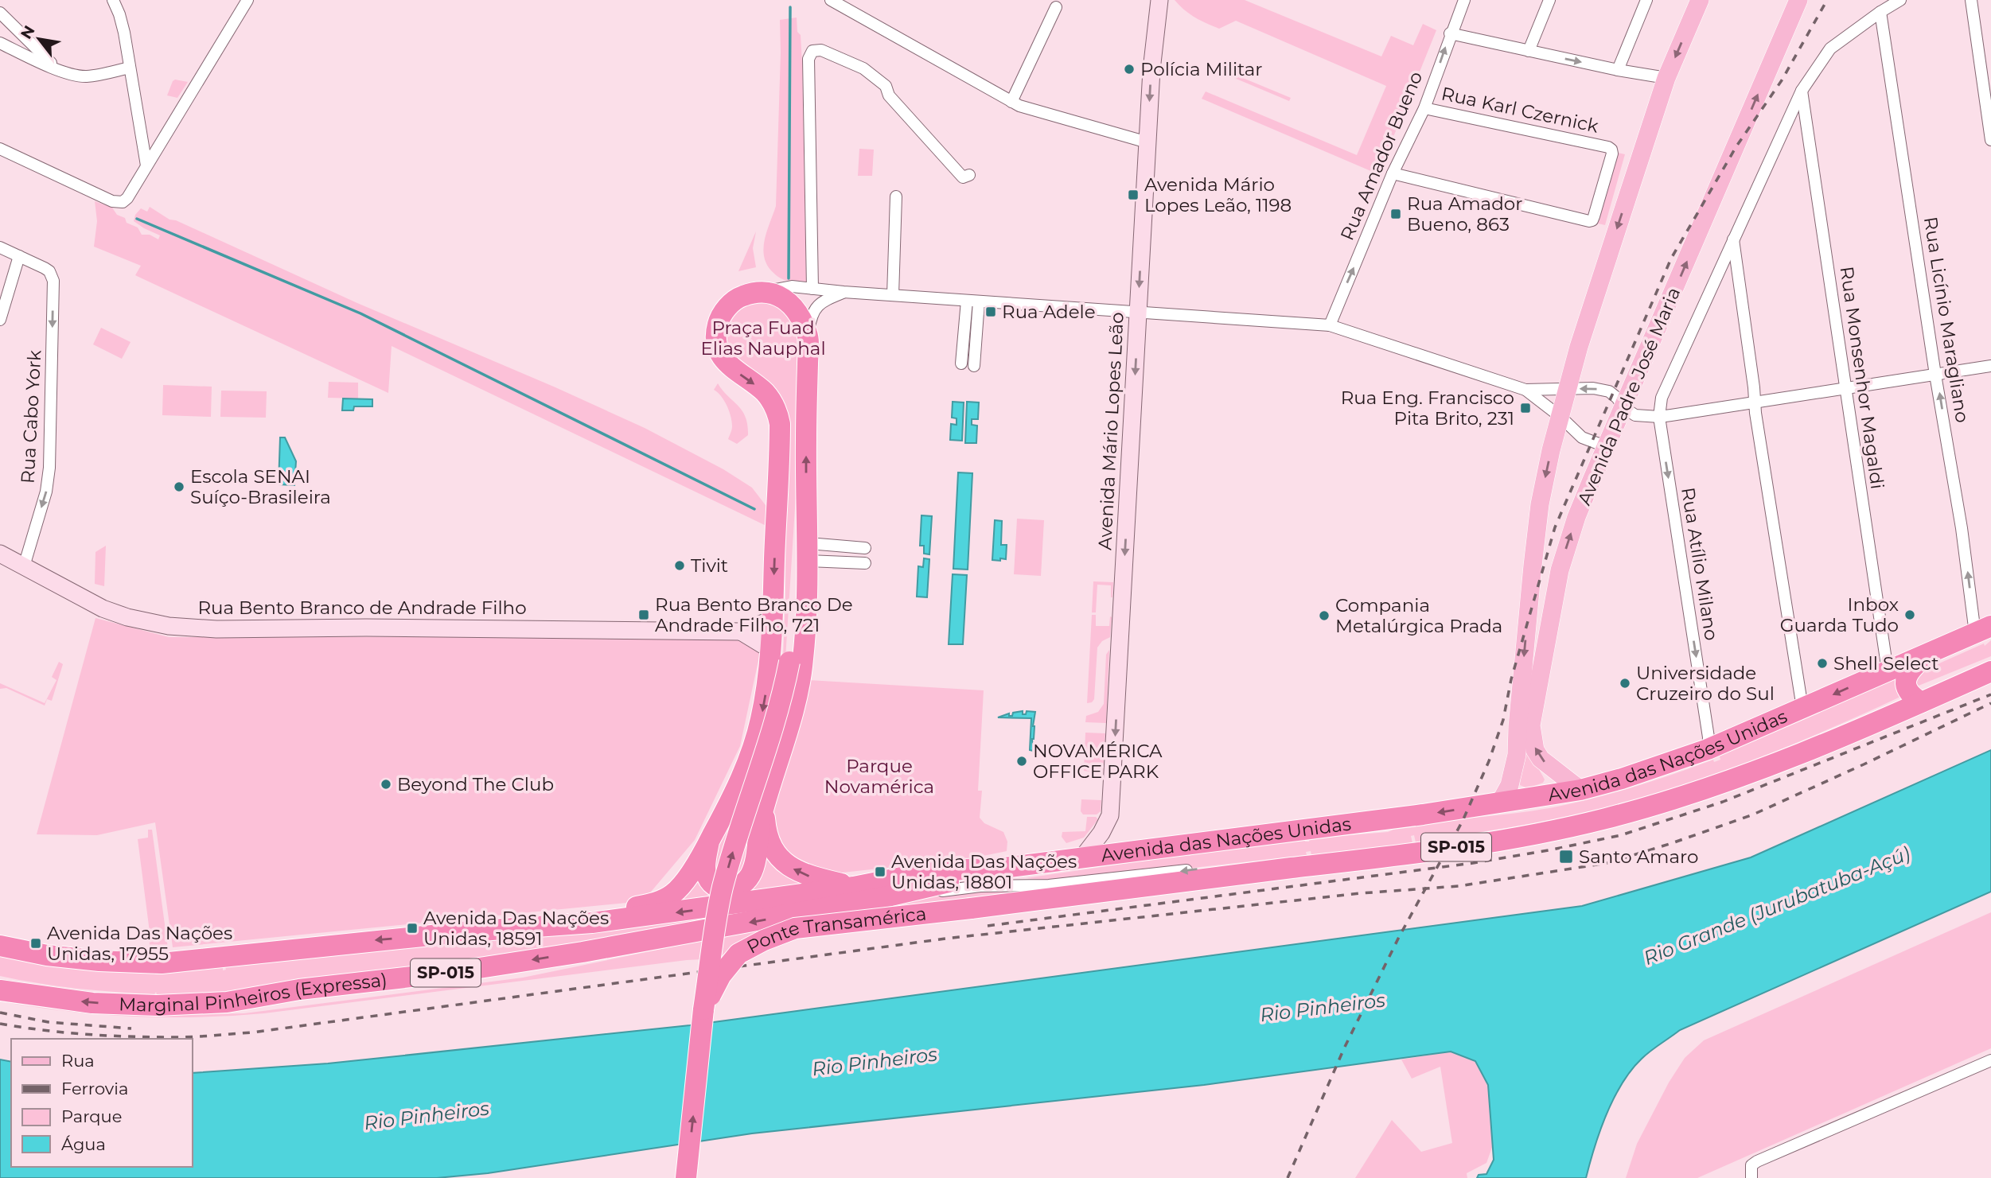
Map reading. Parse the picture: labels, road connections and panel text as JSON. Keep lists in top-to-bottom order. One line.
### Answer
{"streets":{"highway":["Avenida das Nações Unidas","SP-015","Ponte Transamérica","Marginal Pinheiros (Expressa)"],"main road":["Avenida Padre José Maria"],"street":["Rua Karl Czernick","Rua Amador Bueno","Rua Licínio Maragliano","Rua Monsenhor Magaldi","Rua Cabo York","Avenida Mário Lopes Leão","Rua Atílio Milano","Rua Bento Branco de Andrade Filho"]},"crossings":[["Rua Karl Czernick","Rua Amador Bueno"],["Rua Licínio Maragliano","Avenida das Nações Unidas"],["Rua Monsenhor Magaldi","Avenida das Nações Unidas"],["Avenida Padre José Maria","Avenida das Nações Unidas"],["Rua Cabo York","Rua Bento Branco de Andrade Filho"],["Avenida Mário Lopes Leão","Avenida das Nações Unidas"],["Rua Atílio Milano","Avenida das Nações Unidas"],["Avenida das Nações Unidas","Ponte Transamérica"],["Avenida das Nações Unidas","Marginal Pinheiros (Expressa)"],["SP-015","Ponte Transamérica"]],"one_way":["Rua Amador Bueno","Rua Licínio Maragliano","Rua Cabo York","Avenida Mário Lopes Leão","Marginal Pinheiros (Expressa)"],"water":["Rio Grande (Jurubatuba-Açú)","Rio Pinheiros"],"parks":["Praça Fuad Elias Nauphal","Parque Novamérica"],"places":{"other":["Polícia Militar","Escola SENAI Suíço-Brasileira","Tivit","Inbox Guarda Tudo","Compania Metalúrgica Prada","Shell Select","Universidade Cruzeiro do Sul","NOVAMÉRICA OFFICE PARK","Beyond The Club"],"transit":["Avenida Mário Lopes Leão, 1198","Rua Amador Bueno, 863","Rua Adele","Rua Eng. Francisco Pita Brito, 231","Rua Bento Branco De Andrade Filho, 721","Santo Amaro","Avenida Das Nações Unidas, 18801","Avenida Das Nações Unidas, 18591","Avenida Das Nações Unidas, 17955"]},"legend":["Rua","Ferrovia","Parque","Água"],"north":"top left"}
